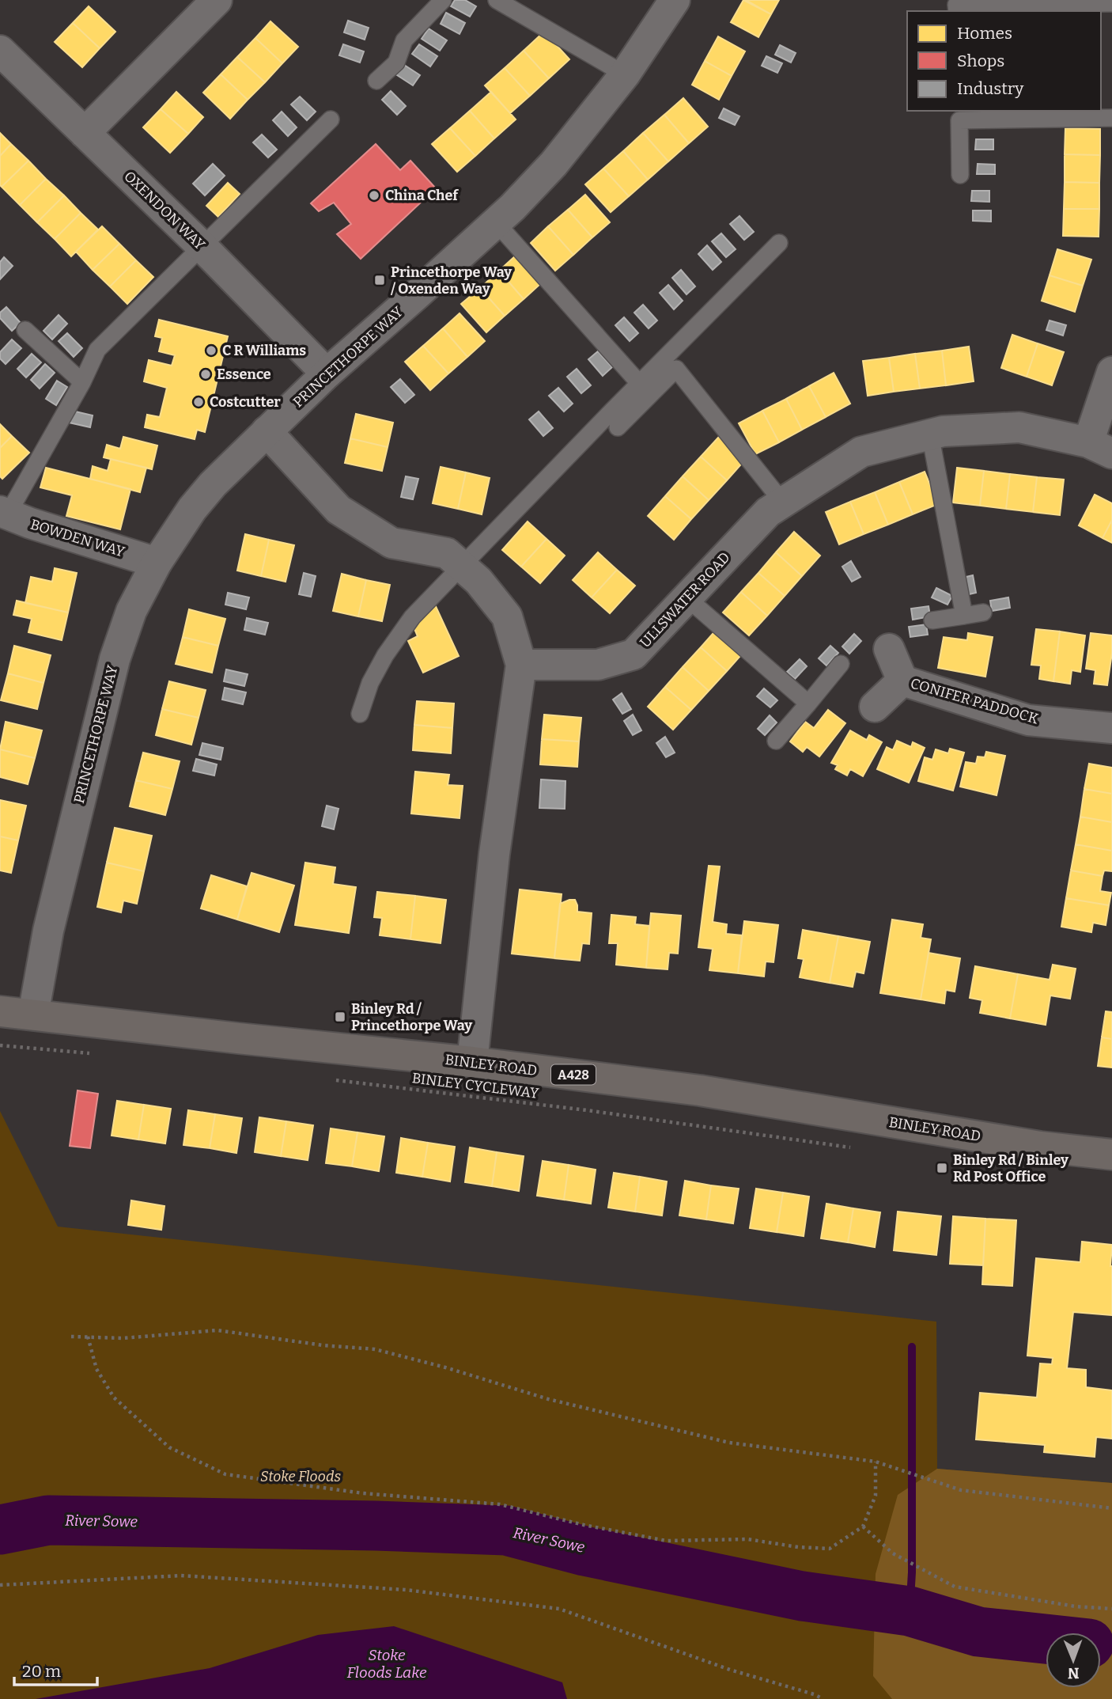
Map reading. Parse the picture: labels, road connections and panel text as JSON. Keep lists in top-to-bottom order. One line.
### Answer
{"streets":{"main road":["BINLEY ROAD","A428"],"street":["OXENDON WAY","PRINCETHORPE WAY","BOWDEN WAY","ULLSWATER ROAD","CONIFER PADDOCK"],"path":["BINLEY CYCLEWAY"]},"crossings":[["OXENDON WAY","PRINCETHORPE WAY"],["PRINCETHORPE WAY","BOWDEN WAY"],["PRINCETHORPE WAY","BINLEY ROAD"]],"water":["River Sowe","Stoke Floods Lake"],"parks":["Stoke Floods"],"places":{"other":["China Chef","C R Williams","Essence","Costcutter"],"transit":["Princethorpe Way / Oxenden Way","Binley Rd / Princethorpe Way","Binley Rd / Binley Rd Post Office"]},"legend":["Homes","Shops","Industry"],"scale_bar":"20 m","north":"bottom"}
